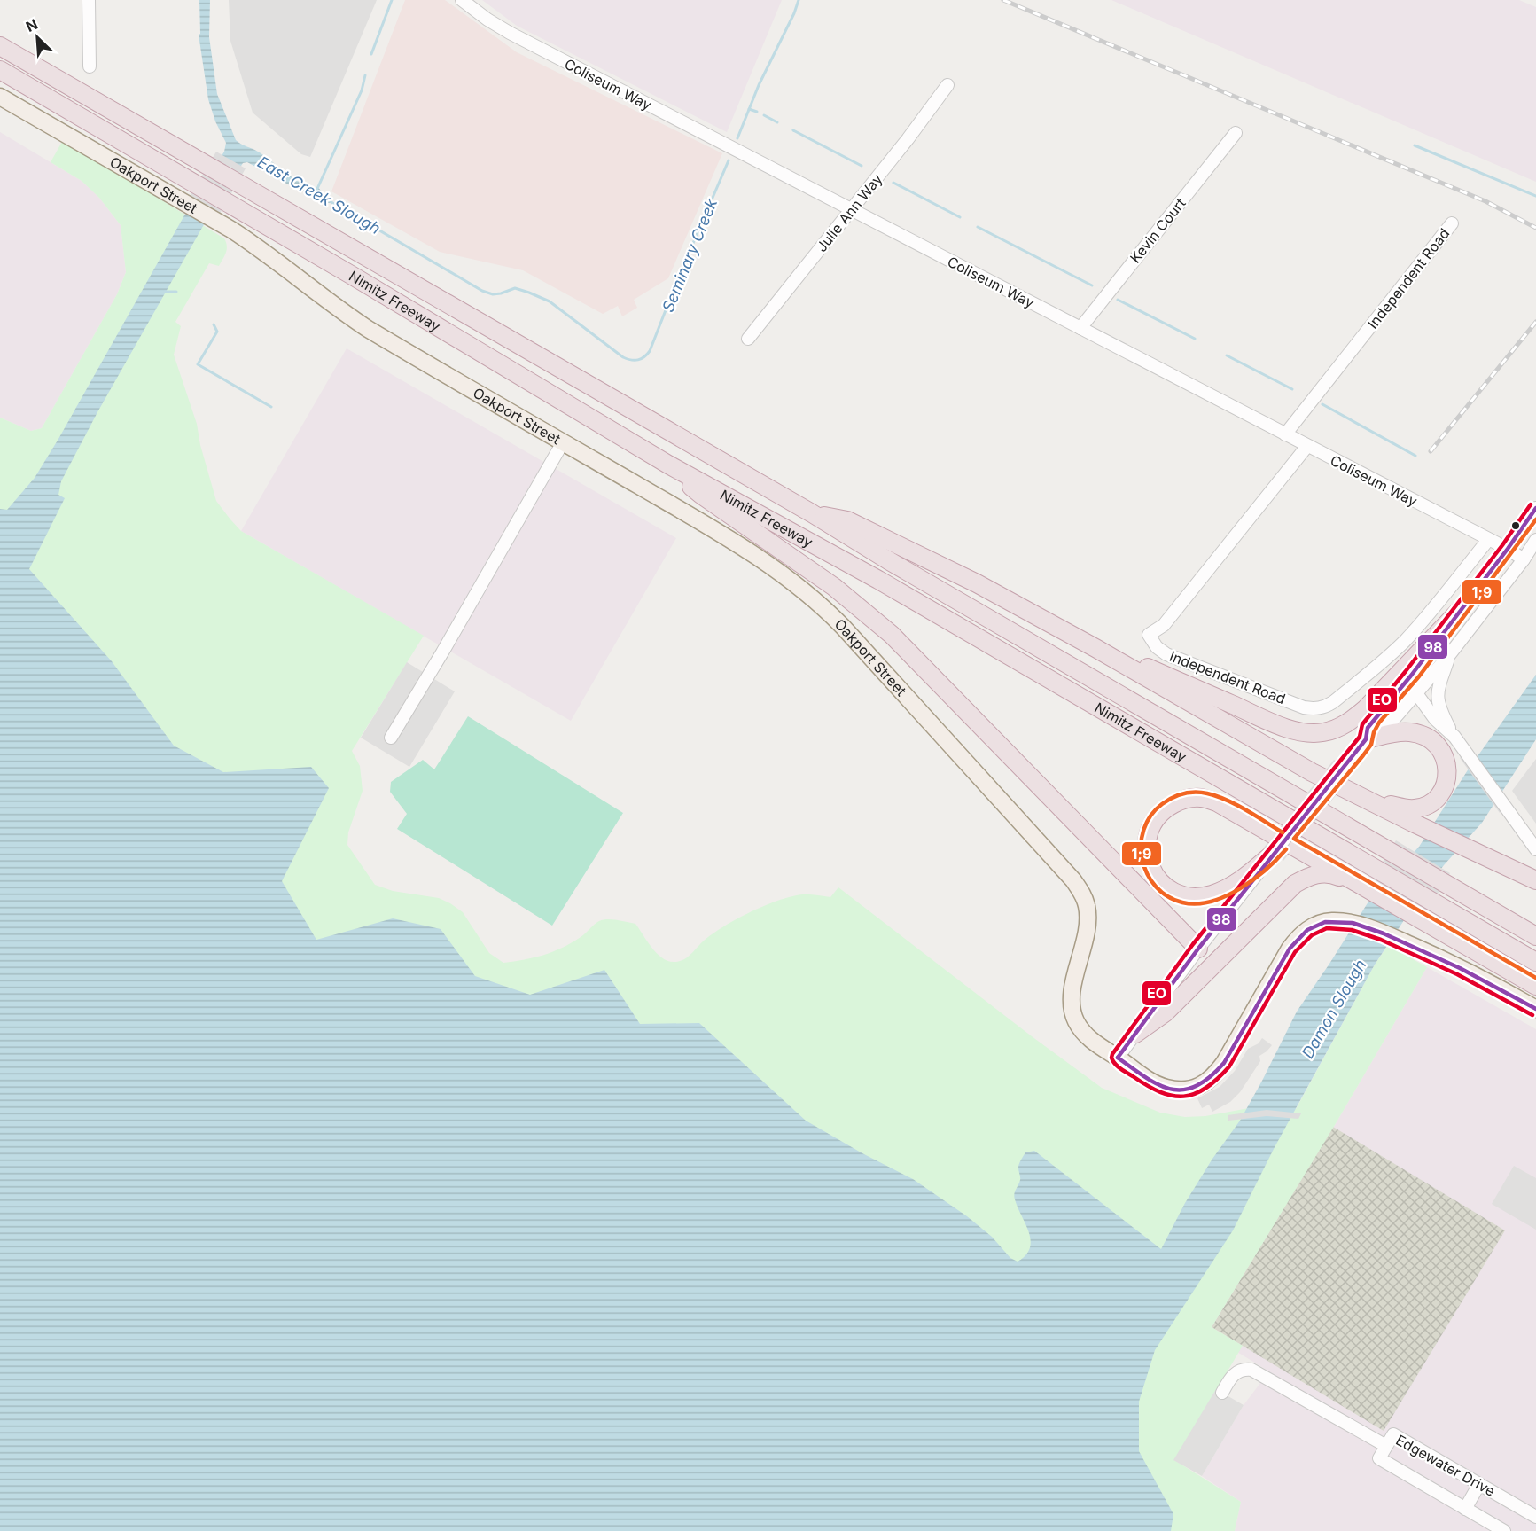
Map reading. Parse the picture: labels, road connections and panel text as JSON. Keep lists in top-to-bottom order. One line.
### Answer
{"streets":{"highway":["Nimitz Freeway"],"main road":["Oakport Street"],"street":["Coliseum Way","Julie Ann Way","Kevin Court","Independent Road","Edgewater Drive"]},"crossings":[["Coliseum Way","Julie Ann Way"],["Coliseum Way","Kevin Court"],["Coliseum Way","Independent Road"]],"water":["East Creek Slough","Seminary Creek","Damon Slough"],"lines":["transit line EO","transit line 98","transit line 1;9"],"north":"top left"}
